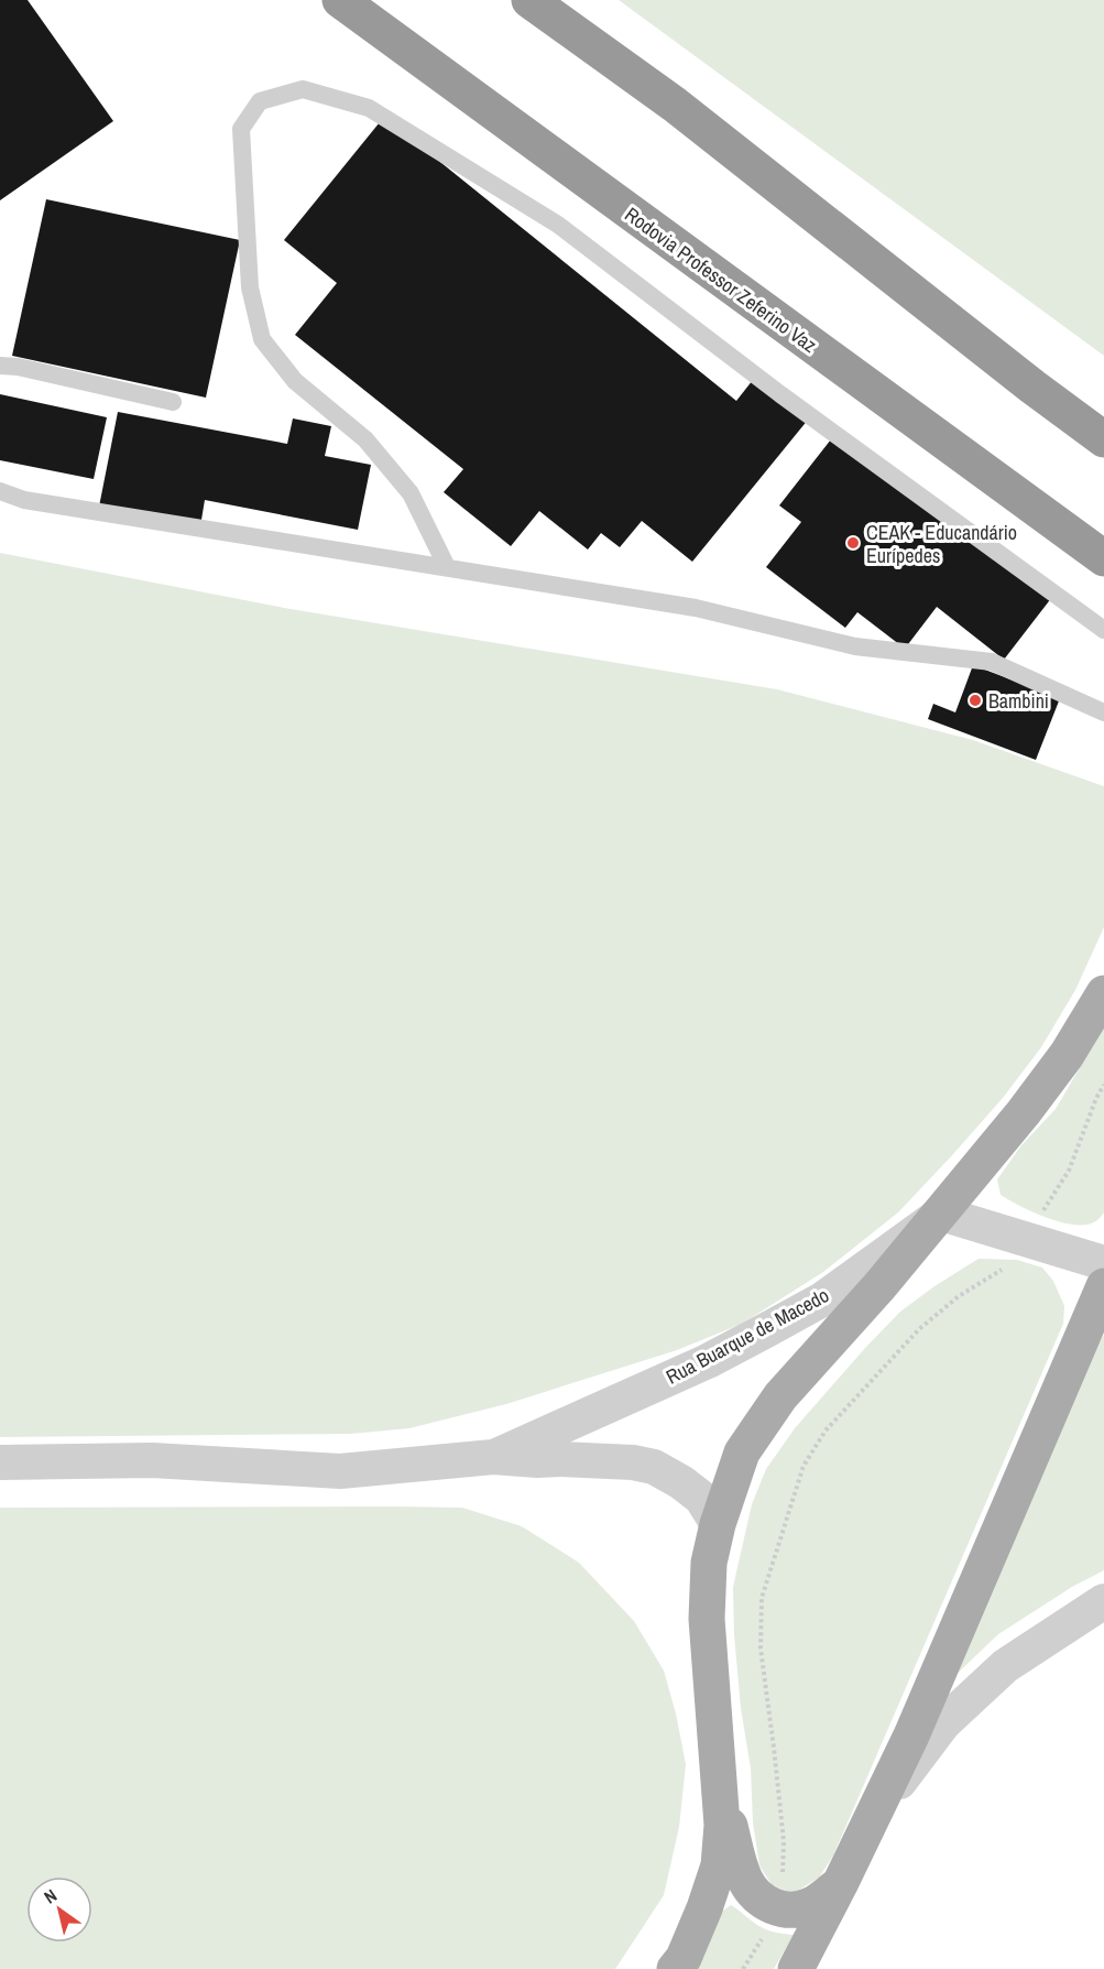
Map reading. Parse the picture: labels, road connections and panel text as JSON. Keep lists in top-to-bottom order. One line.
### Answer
{"streets":{"highway":["Rodovia Professor Zeferino Vaz"],"street":["Rua Buarque de Macedo"]},"places":["CEAK - Educandário Eurípedes","Bambini"],"north":"top left"}
